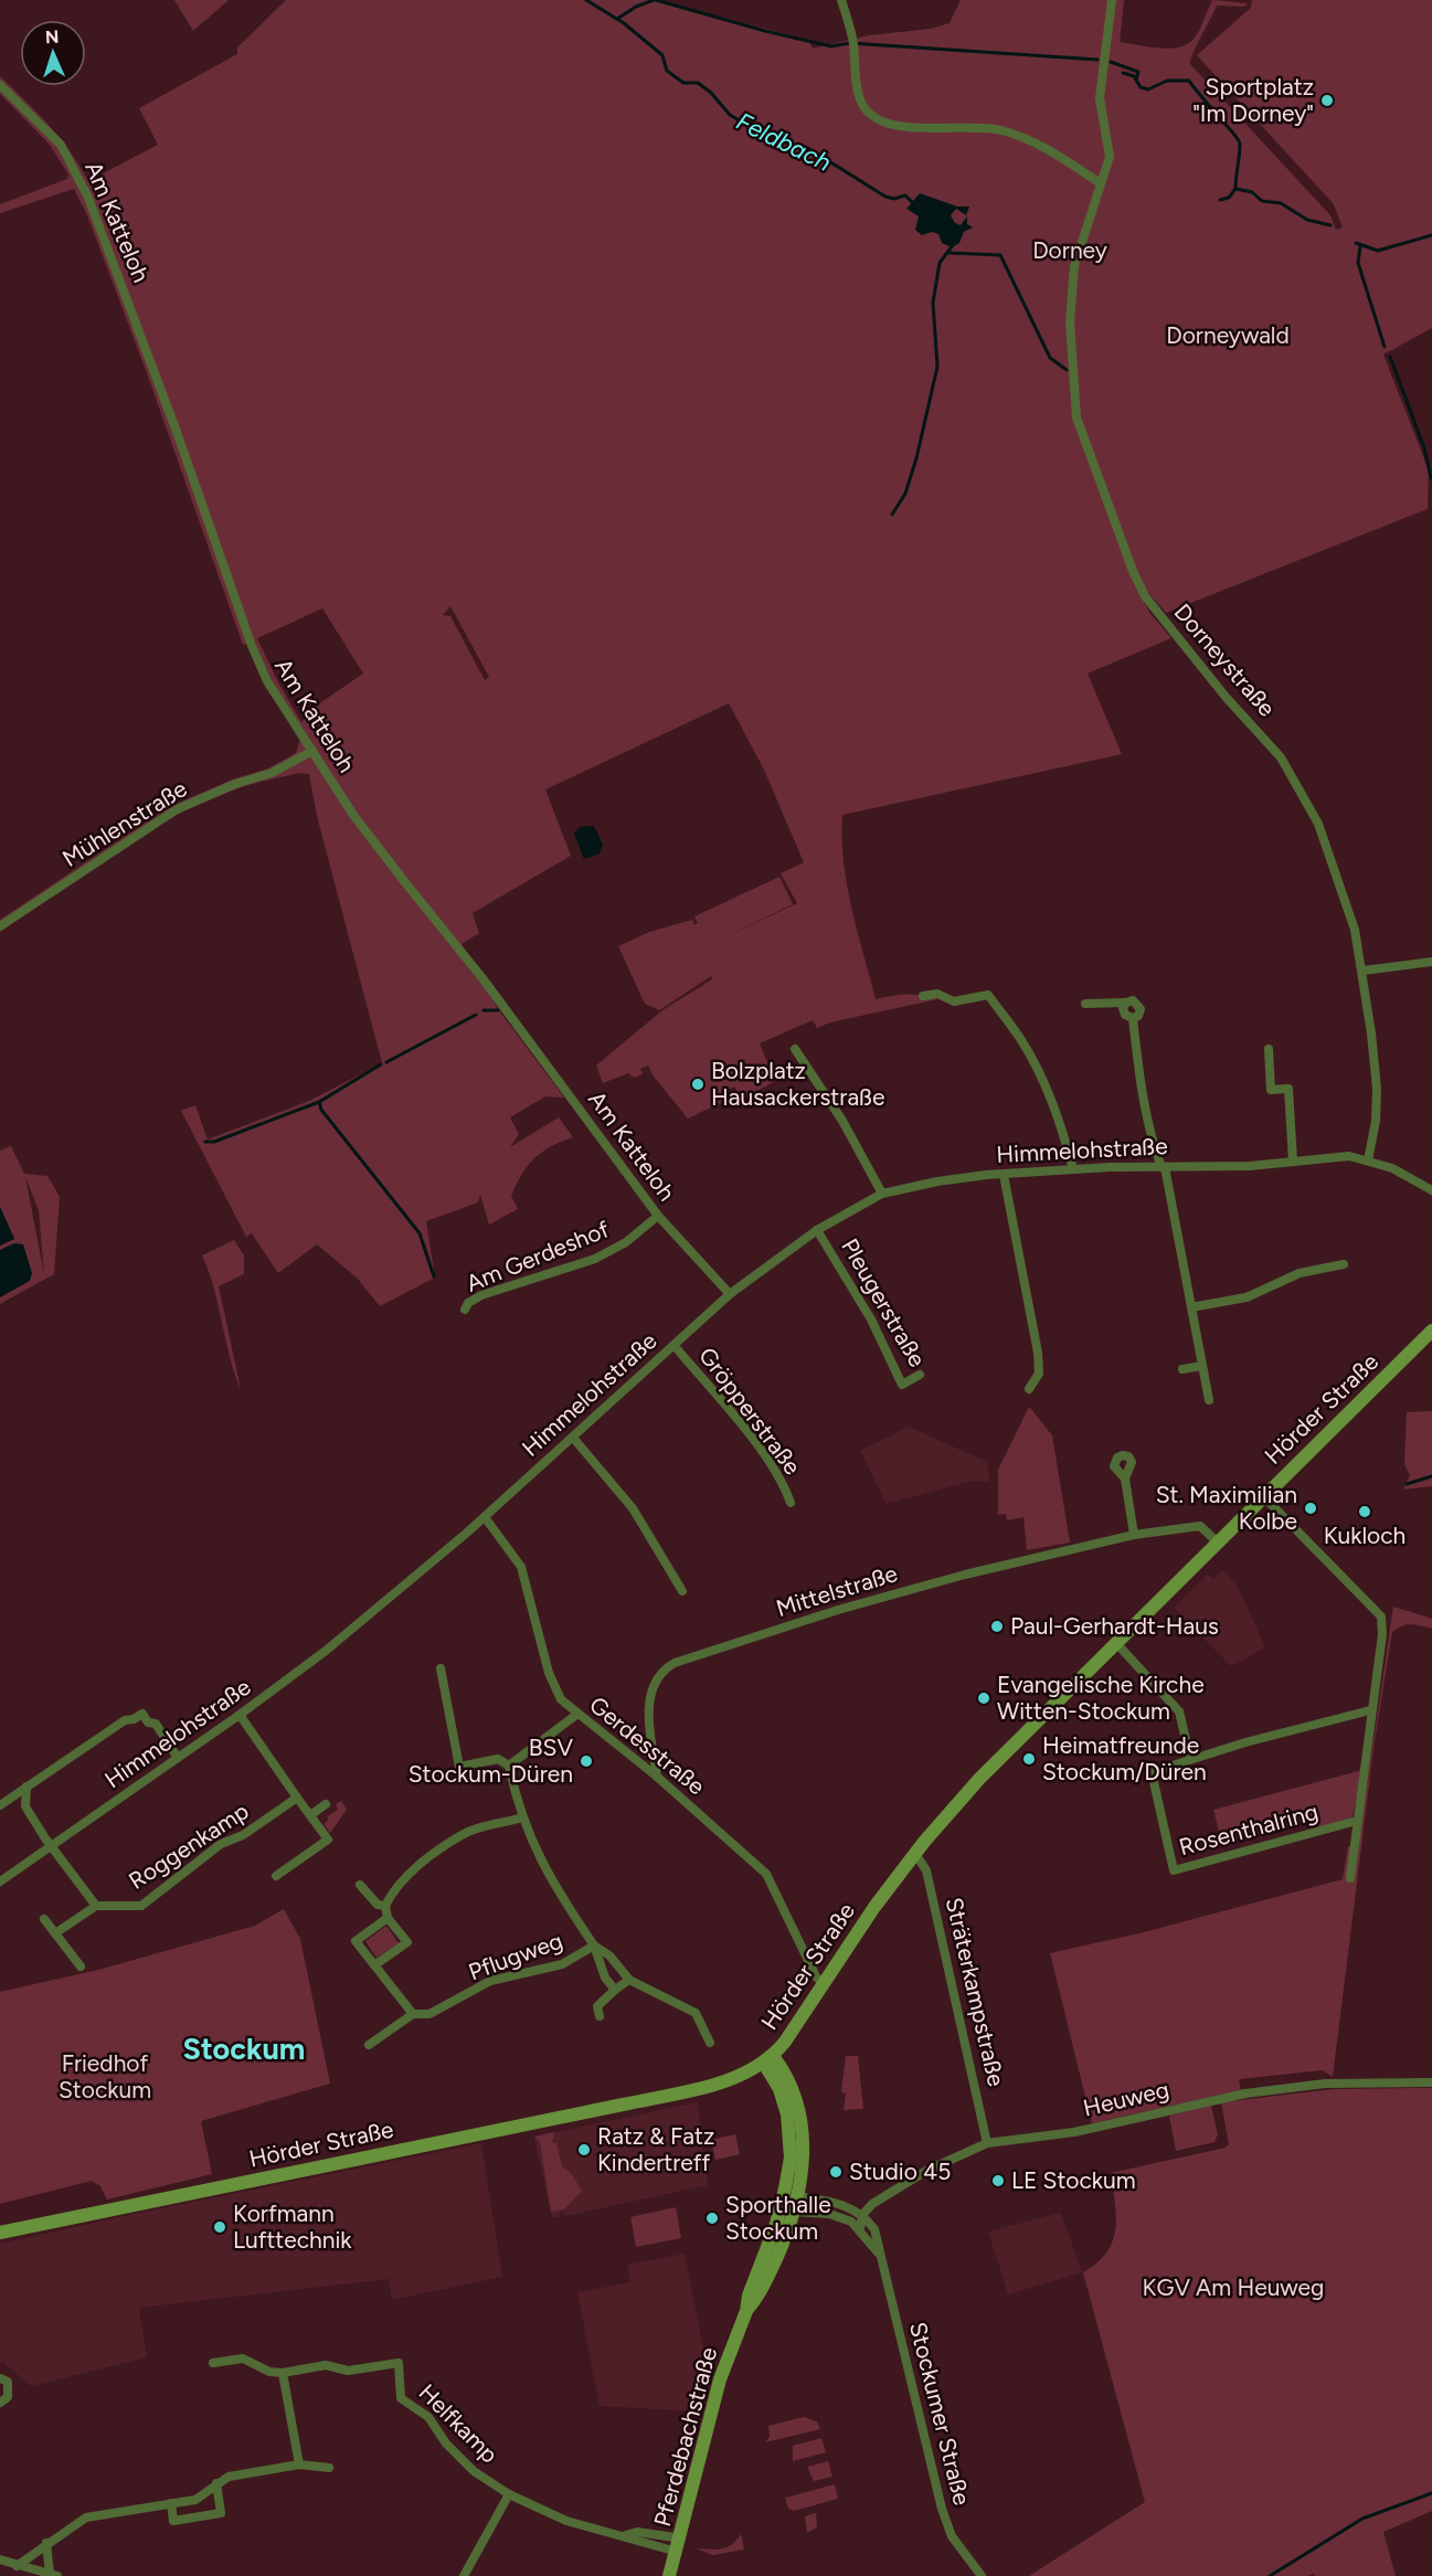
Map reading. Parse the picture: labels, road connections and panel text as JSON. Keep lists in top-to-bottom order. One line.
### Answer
{"streets":{"main road":["Hörder Straße","Pferdebachstraße"],"street":["Am Katteloh","Dorneystraße","Mühlenstraße","Himmelohstraße","Am Gerdeshof","Pleugerstraße","Gröpperstraße","Mittelstraße","Gerdesstraße","Rosenthalring","Roggenkamp","Pflugweg","Sträterkampstraße","Heuweg","Stockumer Straße","Helfkamp"]},"crossings":[["Am Katteloh","Mühlenstraße"],["Am Katteloh","Himmelohstraße"],["Am Katteloh","Am Gerdeshof"],["Dorneystraße","Himmelohstraße"],["Himmelohstraße","Pleugerstraße"],["Himmelohstraße","Gröpperstraße"],["Himmelohstraße","Gerdesstraße"],["Hörder Straße","Mittelstraße"],["Hörder Straße","Gerdesstraße"],["Hörder Straße","Sträterkampstraße"],["Hörder Straße","Pferdebachstraße"],["Mittelstraße","Gerdesstraße"],["Sträterkampstraße","Heuweg"],["Heuweg","Stockumer Straße"],["Stockumer Straße","Pferdebachstraße"],["Helfkamp","Pferdebachstraße"]],"districts":["Stockum"],"water":["Feldbach"],"parks":["Dorney","Dorneywald","Friedhof Stockum","KGV Am Heuweg"],"places":["Sportplatz \"Im Dorney\"","Bolzplatz Hausackerstraße","St. Maximilian Kolbe","Kukloch","Paul-Gerhardt-Haus","Evangelische Kirche Witten-Stockum","Heimatfreunde Stockum/Düren","BSV Stockum-Düren","Ratz & Fatz Kindertreff","Studio 45","LE Stockum","Sporthalle Stockum","Korfmann Lufttechnik"],"north":"top"}
